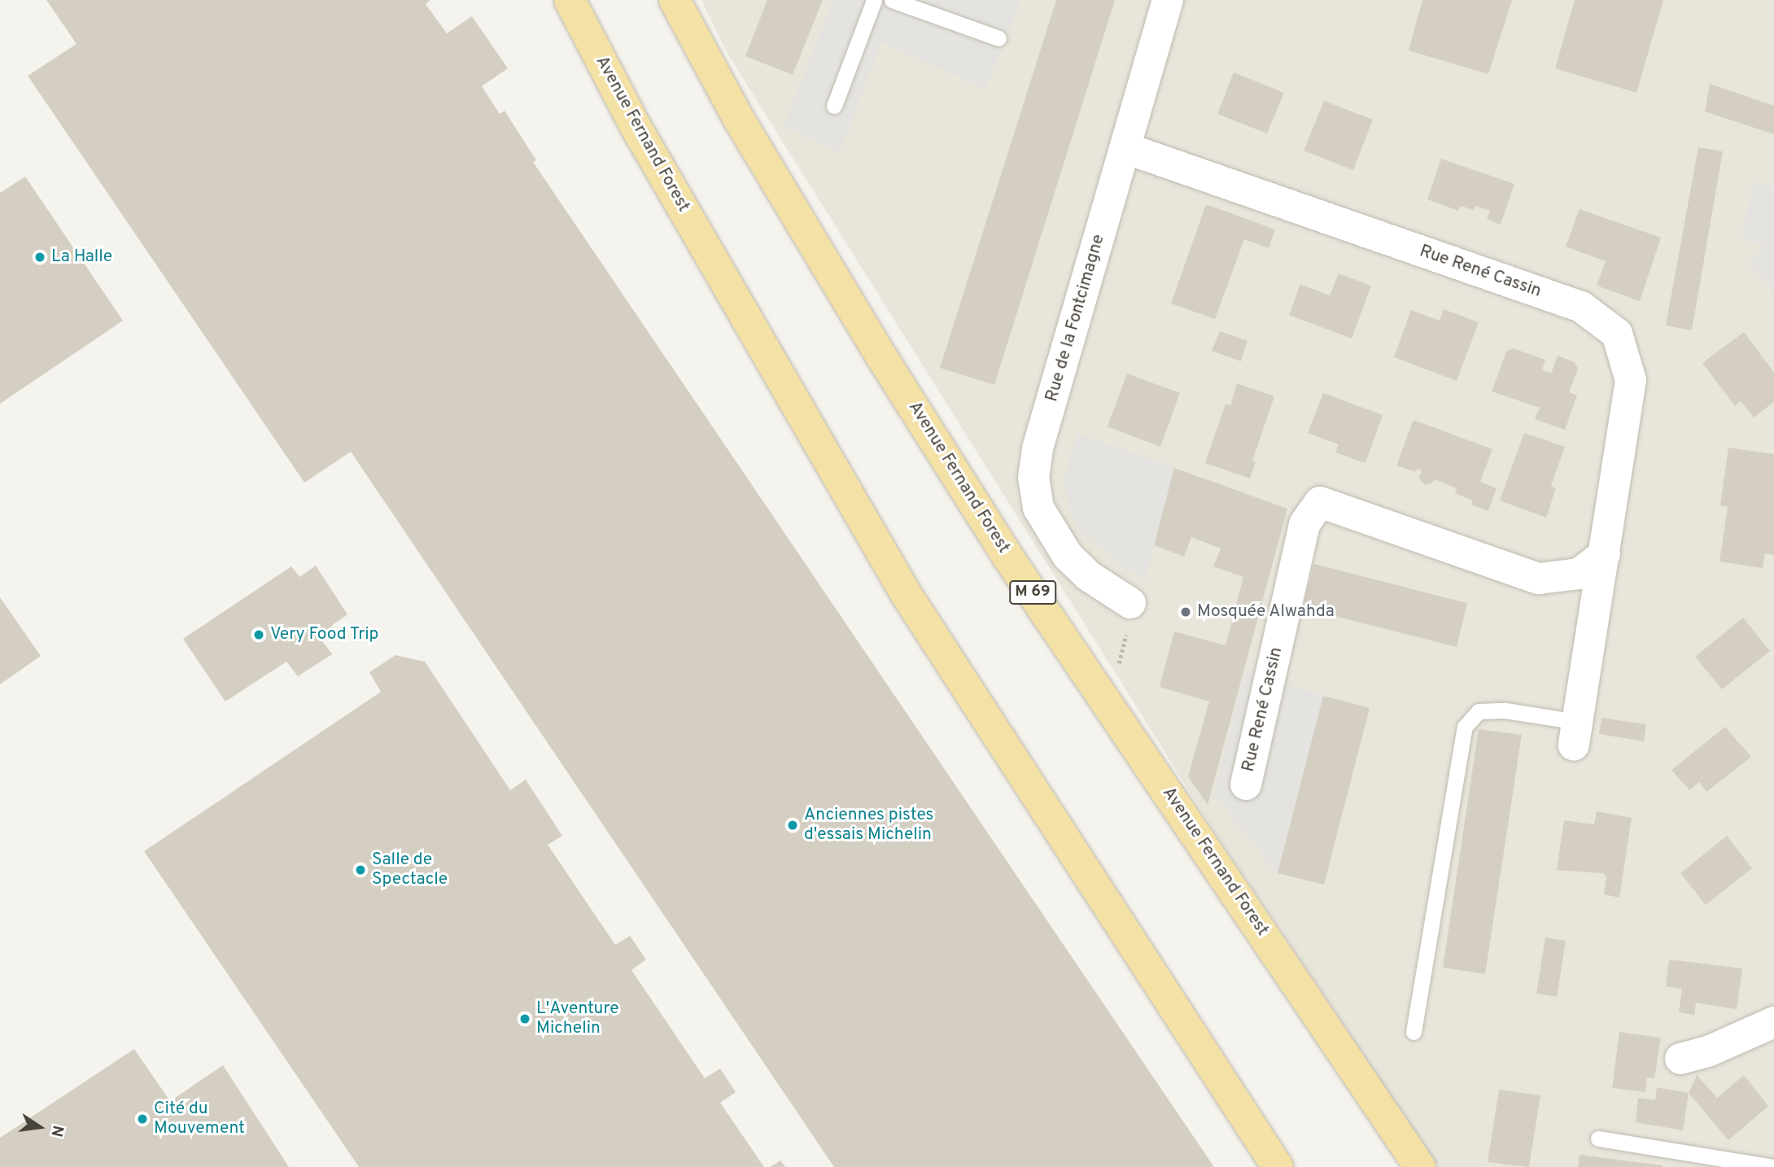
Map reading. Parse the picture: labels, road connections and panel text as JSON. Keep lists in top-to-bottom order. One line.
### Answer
{"streets":{"main road":["Avenue Fernand Forest","M 69"],"street":["Rue René Cassin","Rue de la Fontcimagne"]},"crossings":[["Rue René Cassin","Rue de la Fontcimagne"]],"places":["La Halle","Mosquée Alwahda","Very Food Trip","Anciennes pistes d'essais Michelin","Salle de Spectacle","L'Aventure Michelin","Cité du Mouvement"],"north":"right"}
